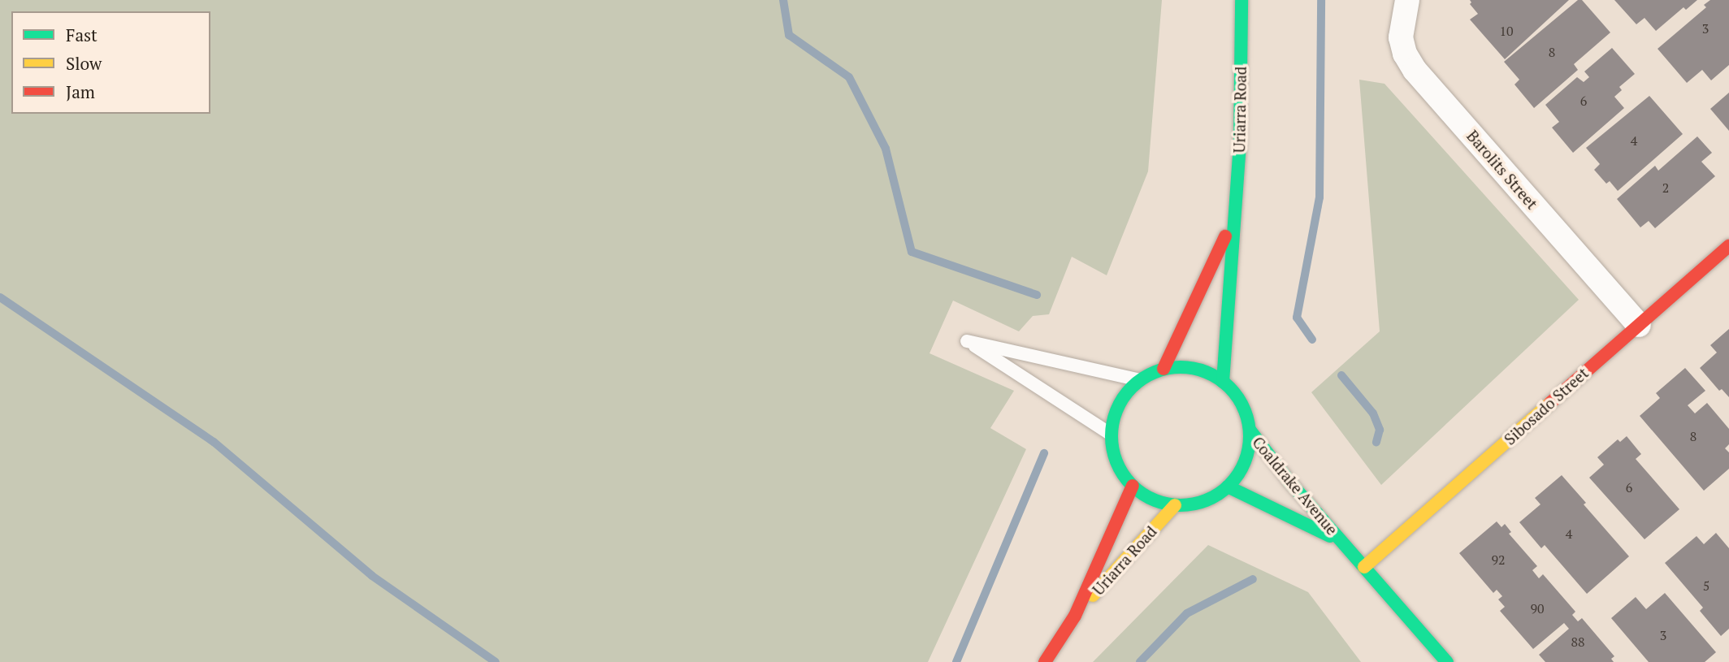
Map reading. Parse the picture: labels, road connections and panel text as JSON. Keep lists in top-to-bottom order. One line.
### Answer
{"streets":{"street":["Uriarra Road","Barolits Street","Sibosado Street","Coaldrake Avenue"]},"crossings":[["Uriarra Road","Coaldrake Avenue"],["Barolits Street","Sibosado Street"],["Sibosado Street","Coaldrake Avenue"]],"house_numbers":["3","10","8","6","4","2","8","6","4","92","5","90","3","88"],"legend":["Fast","Slow","Jam"]}
